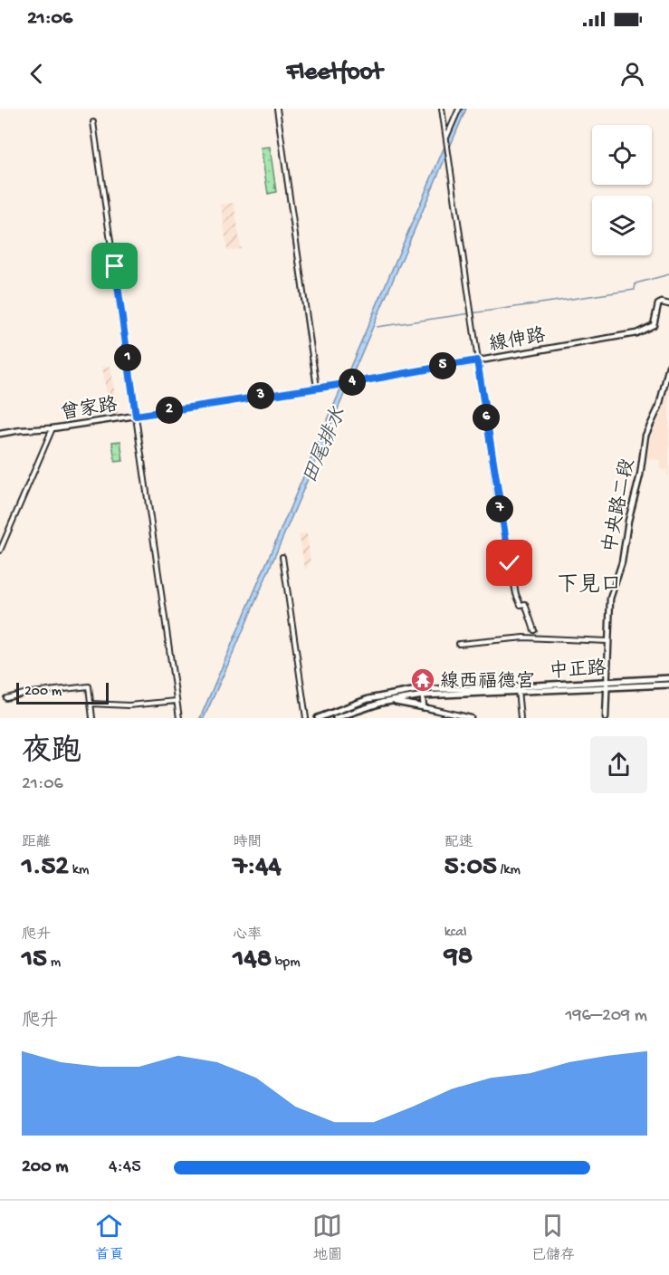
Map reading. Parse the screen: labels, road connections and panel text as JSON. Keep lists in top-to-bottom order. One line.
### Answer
{"streets":{"main road":["中正路"],"street":["線伸路","曾家路","中央路二段"]},"crossings":[["線伸路","曾家路"],["中央路二段","中正路"]],"districts":["下見口"],"water":["田尾排水"],"places":{"temple":["線西福德宮"]},"scale_bar":"200 m","page":{"status":"21:06","header":"Fleetfoot","pins":["1","5","4","3","2","6","7"],"scale":"200 m","heading":["夜跑","21:06"],"stats":[["距離","1.52 km"],["時間","7:44"],["配速","5:05 /km"],["爬升","15 m"],["心率","148 bpm"],["kcal","98"]],"chart":["爬升","196–209 m"],"list":[{"name":"200 m","note":"4:45"}],"tabs":["首頁","地圖","已儲存"]}}
